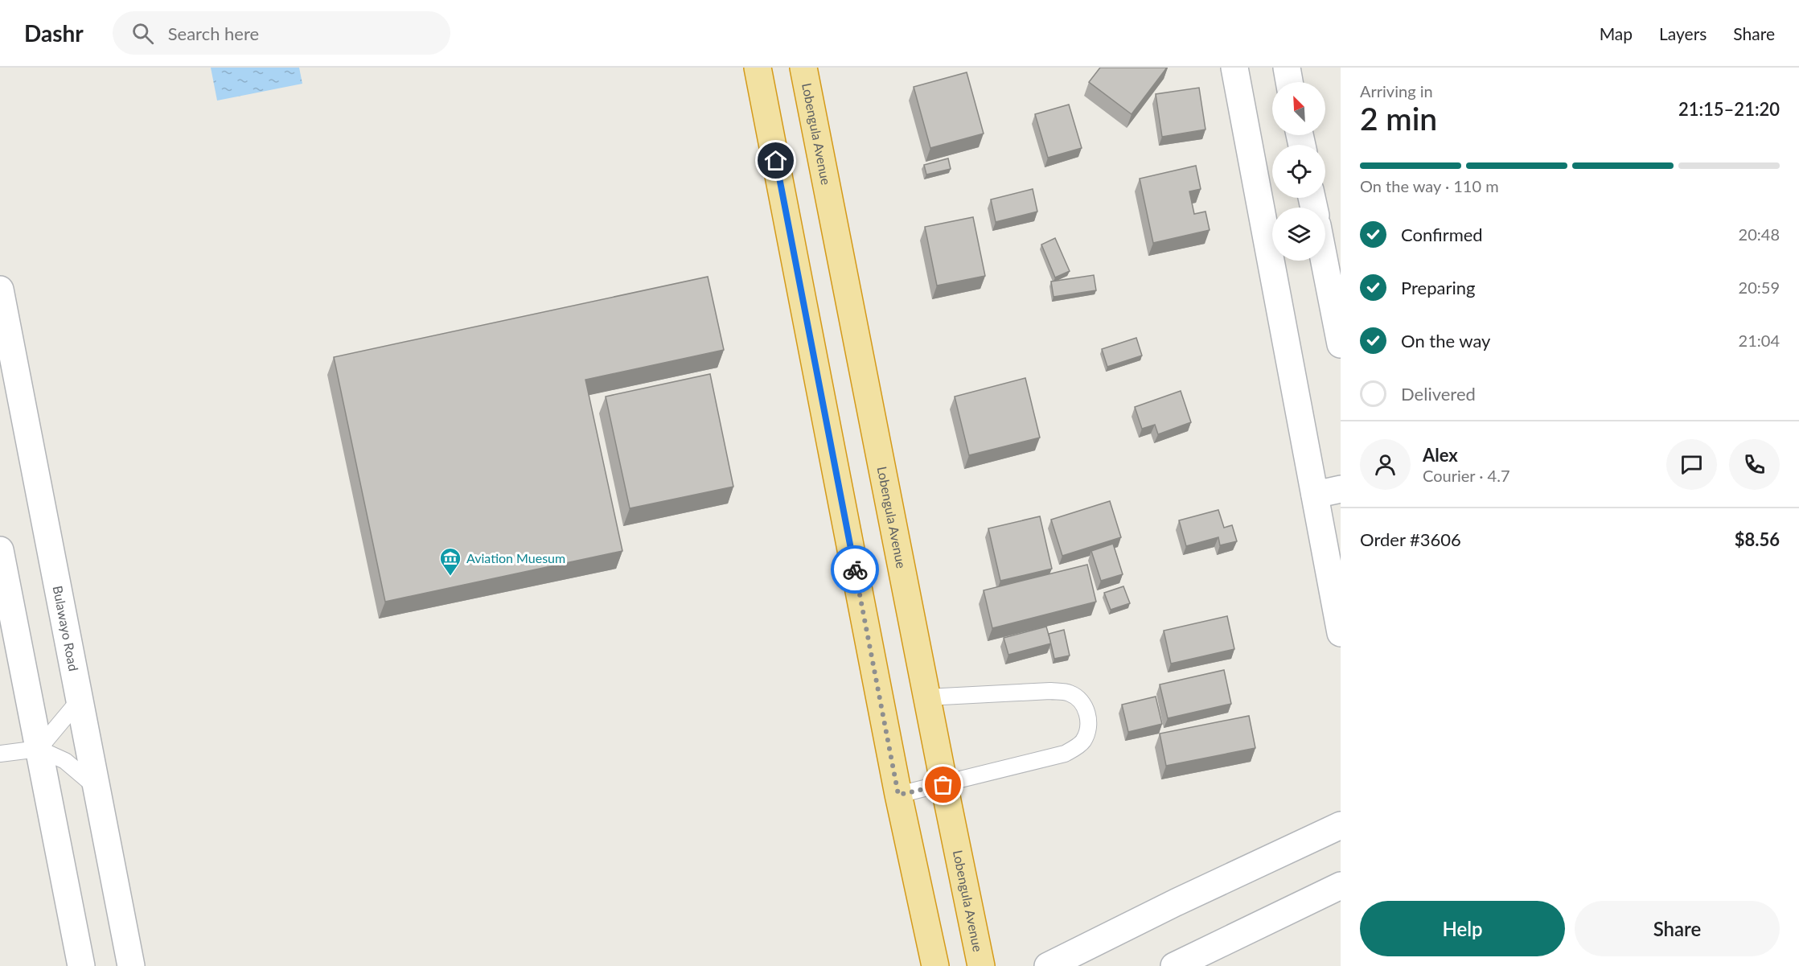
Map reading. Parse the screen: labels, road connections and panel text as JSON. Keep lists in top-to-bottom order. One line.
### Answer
{"streets":{"highway":["Lobengula Avenue"],"street":["Bulawayo Road"]},"places":{"museum":["Aviation Muesum"]},"north":"top left","page":{"header":"Dashr","search":"Search here","nav":["Map","Layers","Share"],"heading":["2 min","Arriving in","21:15–21:20"],"panel":["Alex","Courier · 4.7","Order #3606","$8.56"],"bar":"On the way · 110 m","list":[["Confirmed","20:48"],["Preparing","20:59"],["On the way","21:04"],"Delivered"],"buttons":["Help","Share"]}}
